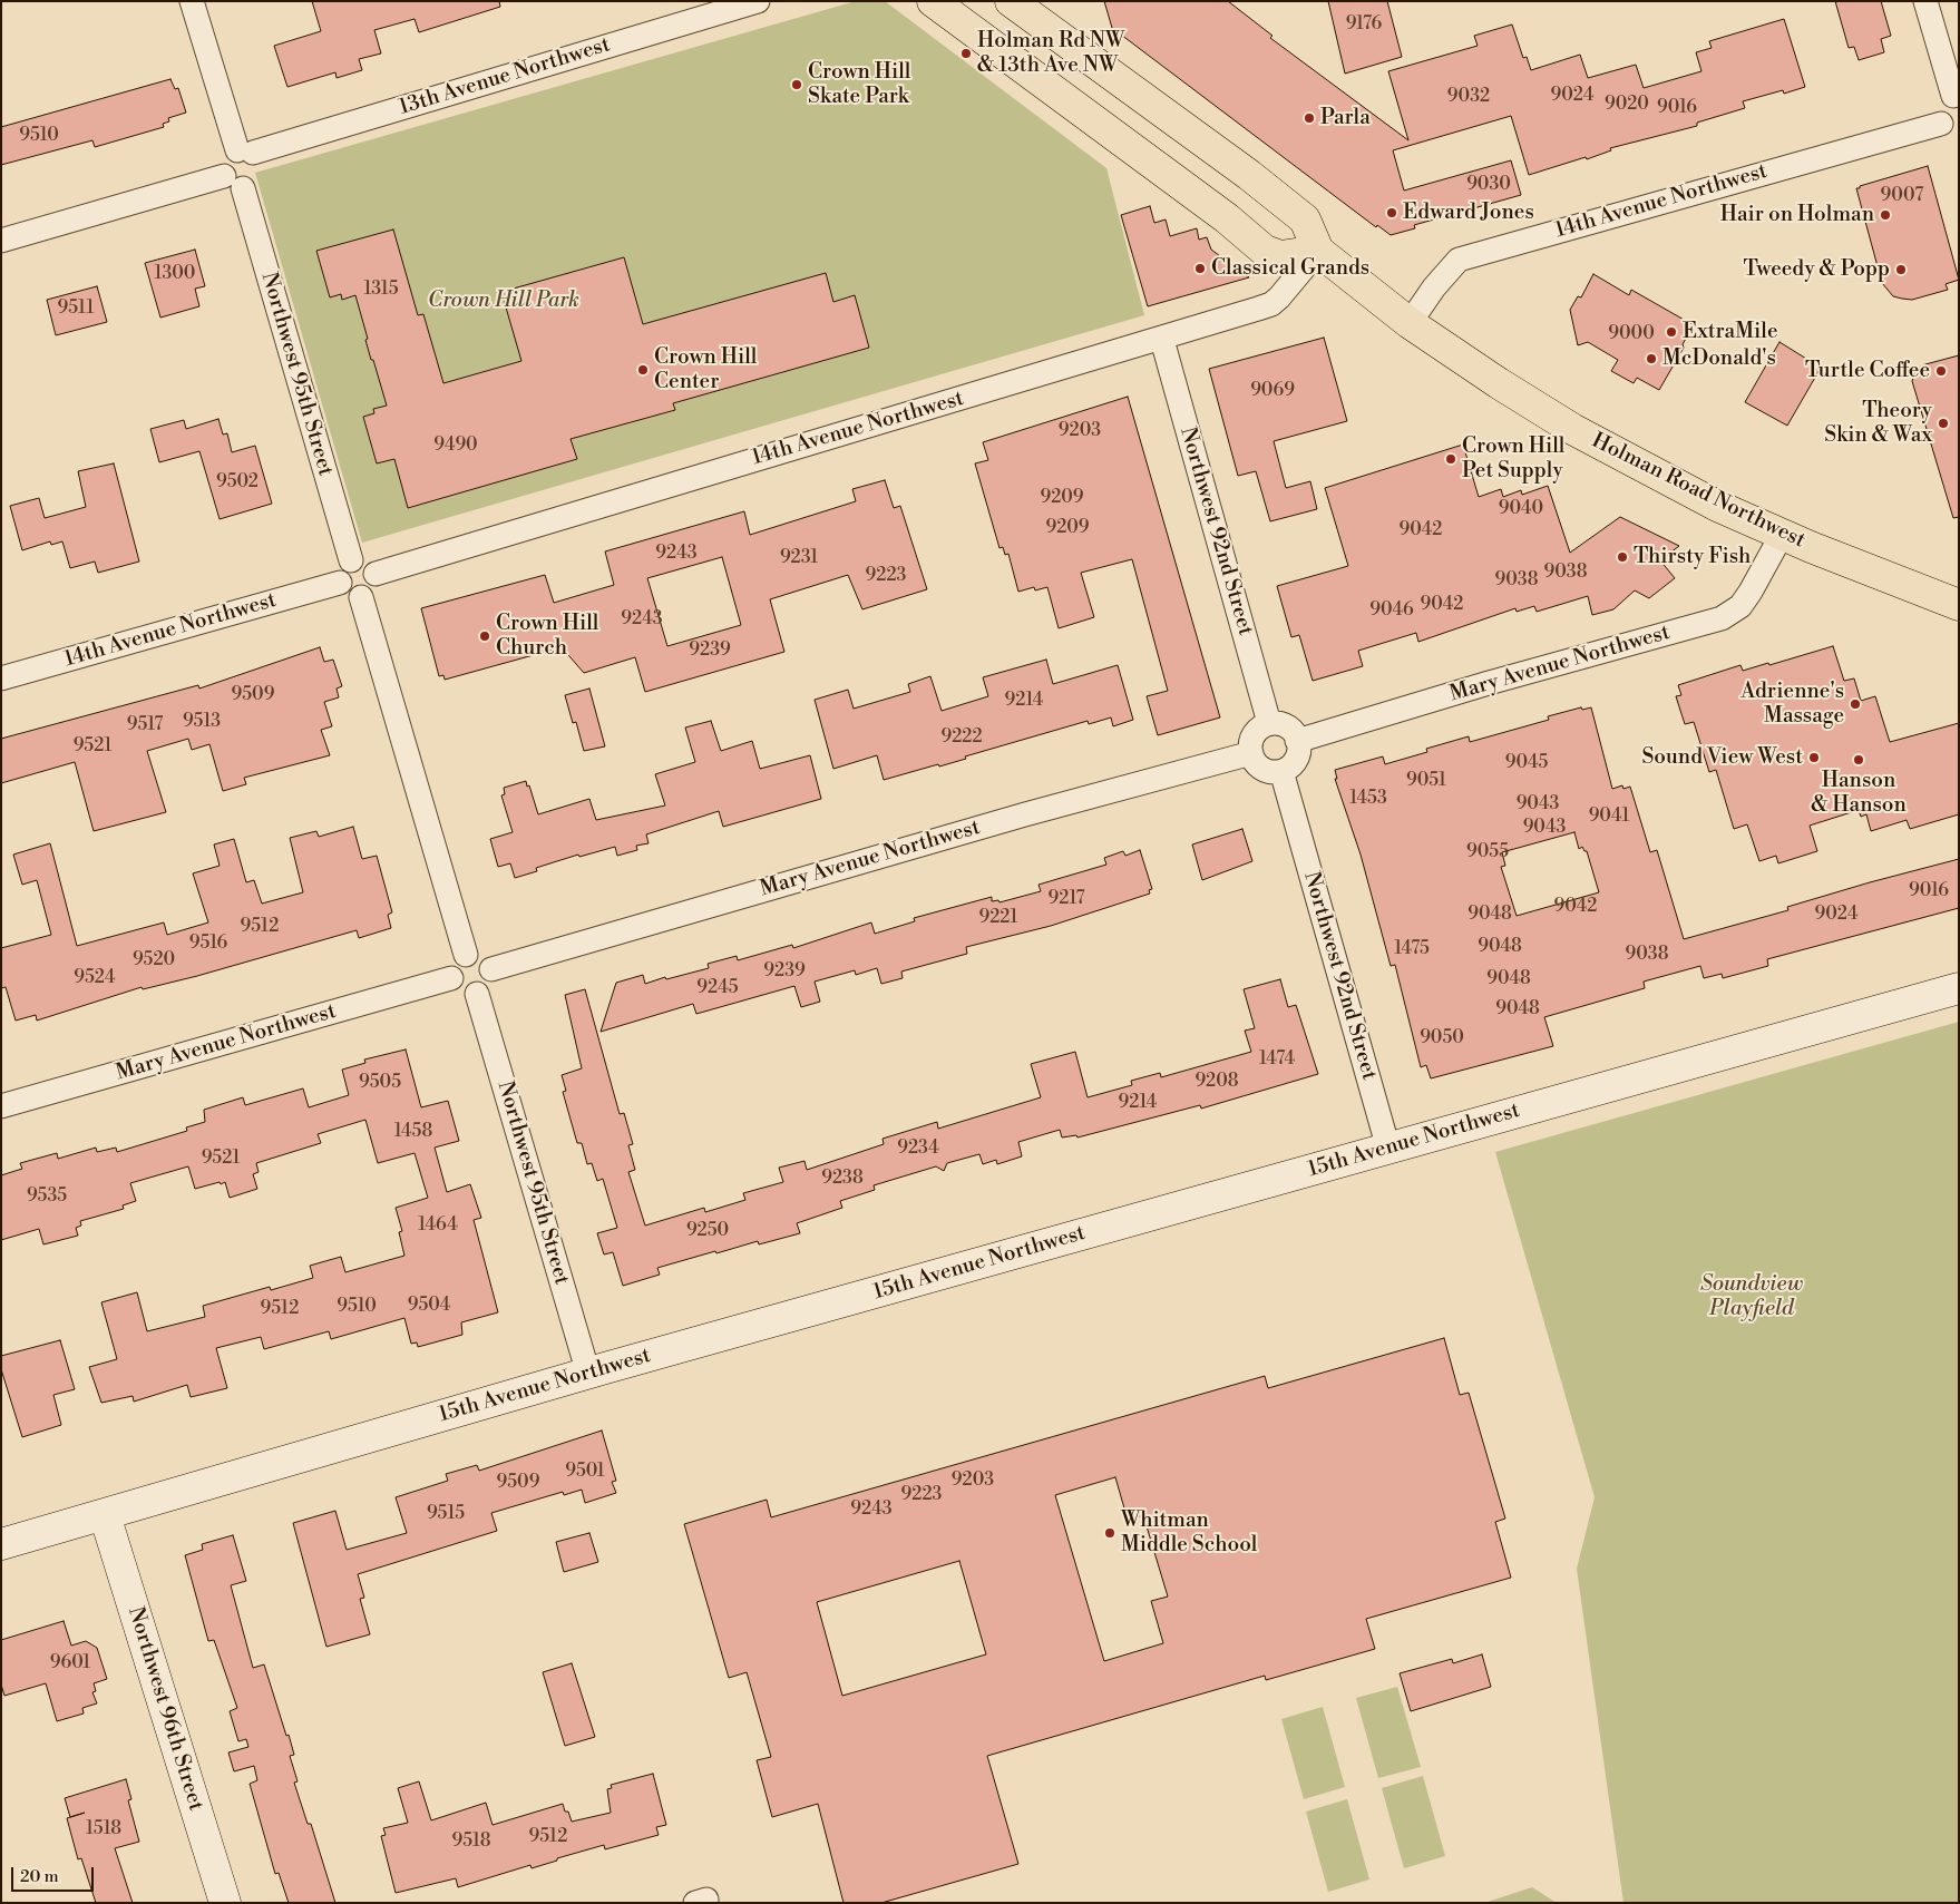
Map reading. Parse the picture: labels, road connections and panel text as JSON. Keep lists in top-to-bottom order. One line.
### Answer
{"streets":{"main road":["Holman Road Northwest","15th Avenue Northwest","Northwest 96th Street"],"street":["13th Avenue Northwest","14th Avenue Northwest","Northwest 95th Street","Northwest 92nd Street","Mary Avenue Northwest"]},"crossings":[["14th Avenue Northwest","Northwest 95th Street"],["14th Avenue Northwest","Holman Road Northwest"],["14th Avenue Northwest","Northwest 92nd Street"],["Northwest 95th Street","Mary Avenue Northwest"],["Northwest 95th Street","15th Avenue Northwest"],["Holman Road Northwest","Mary Avenue Northwest"],["Northwest 92nd Street","Mary Avenue Northwest"],["Northwest 92nd Street","15th Avenue Northwest"],["15th Avenue Northwest","Northwest 96th Street"]],"parks":["Crown Hill Park","Soundview Playfield"],"places":["Holman Rd NW & 13th Ave NW","Crown Hill Skate Park","Parla","Edward Jones","Hair on Holman","Classical Grands","Tweedy & Popp","ExtraMile","McDonald's","Crown Hill Center","Turtle Coffee","Theory Skin & Wax","Crown Hill Pet Supply","Thirsty Fish","Crown Hill Church","Adrienne's Massage","Sound View West","Hanson & Hanson","Whitman Middle School"],"house_numbers":["9176","9024","9032","9020","9016","9510","9030","9007","1300","1315","9511","9000","9069","9203","9490","9502","9209","9040","9209","9042","9243","9231","9038","9223","9038","9042","9046","9243","9239","9509","9214","9513","9517","9222","9521","9045","9051","1453","9043","9041","9043","9055","9016","9217","9042","9048","9024","9221","9512","9516","9048","1475","9038","9520","9239","9524","9048","9245","9048","9050","1474","9208","9505","9214","1458","9234","9521","9238","9535","1464","9250","9504","9510","9512","9501","9203","9509","9223","9243","9515","9601","1518","9512","9518"],"scale_bar":"20 m"}
